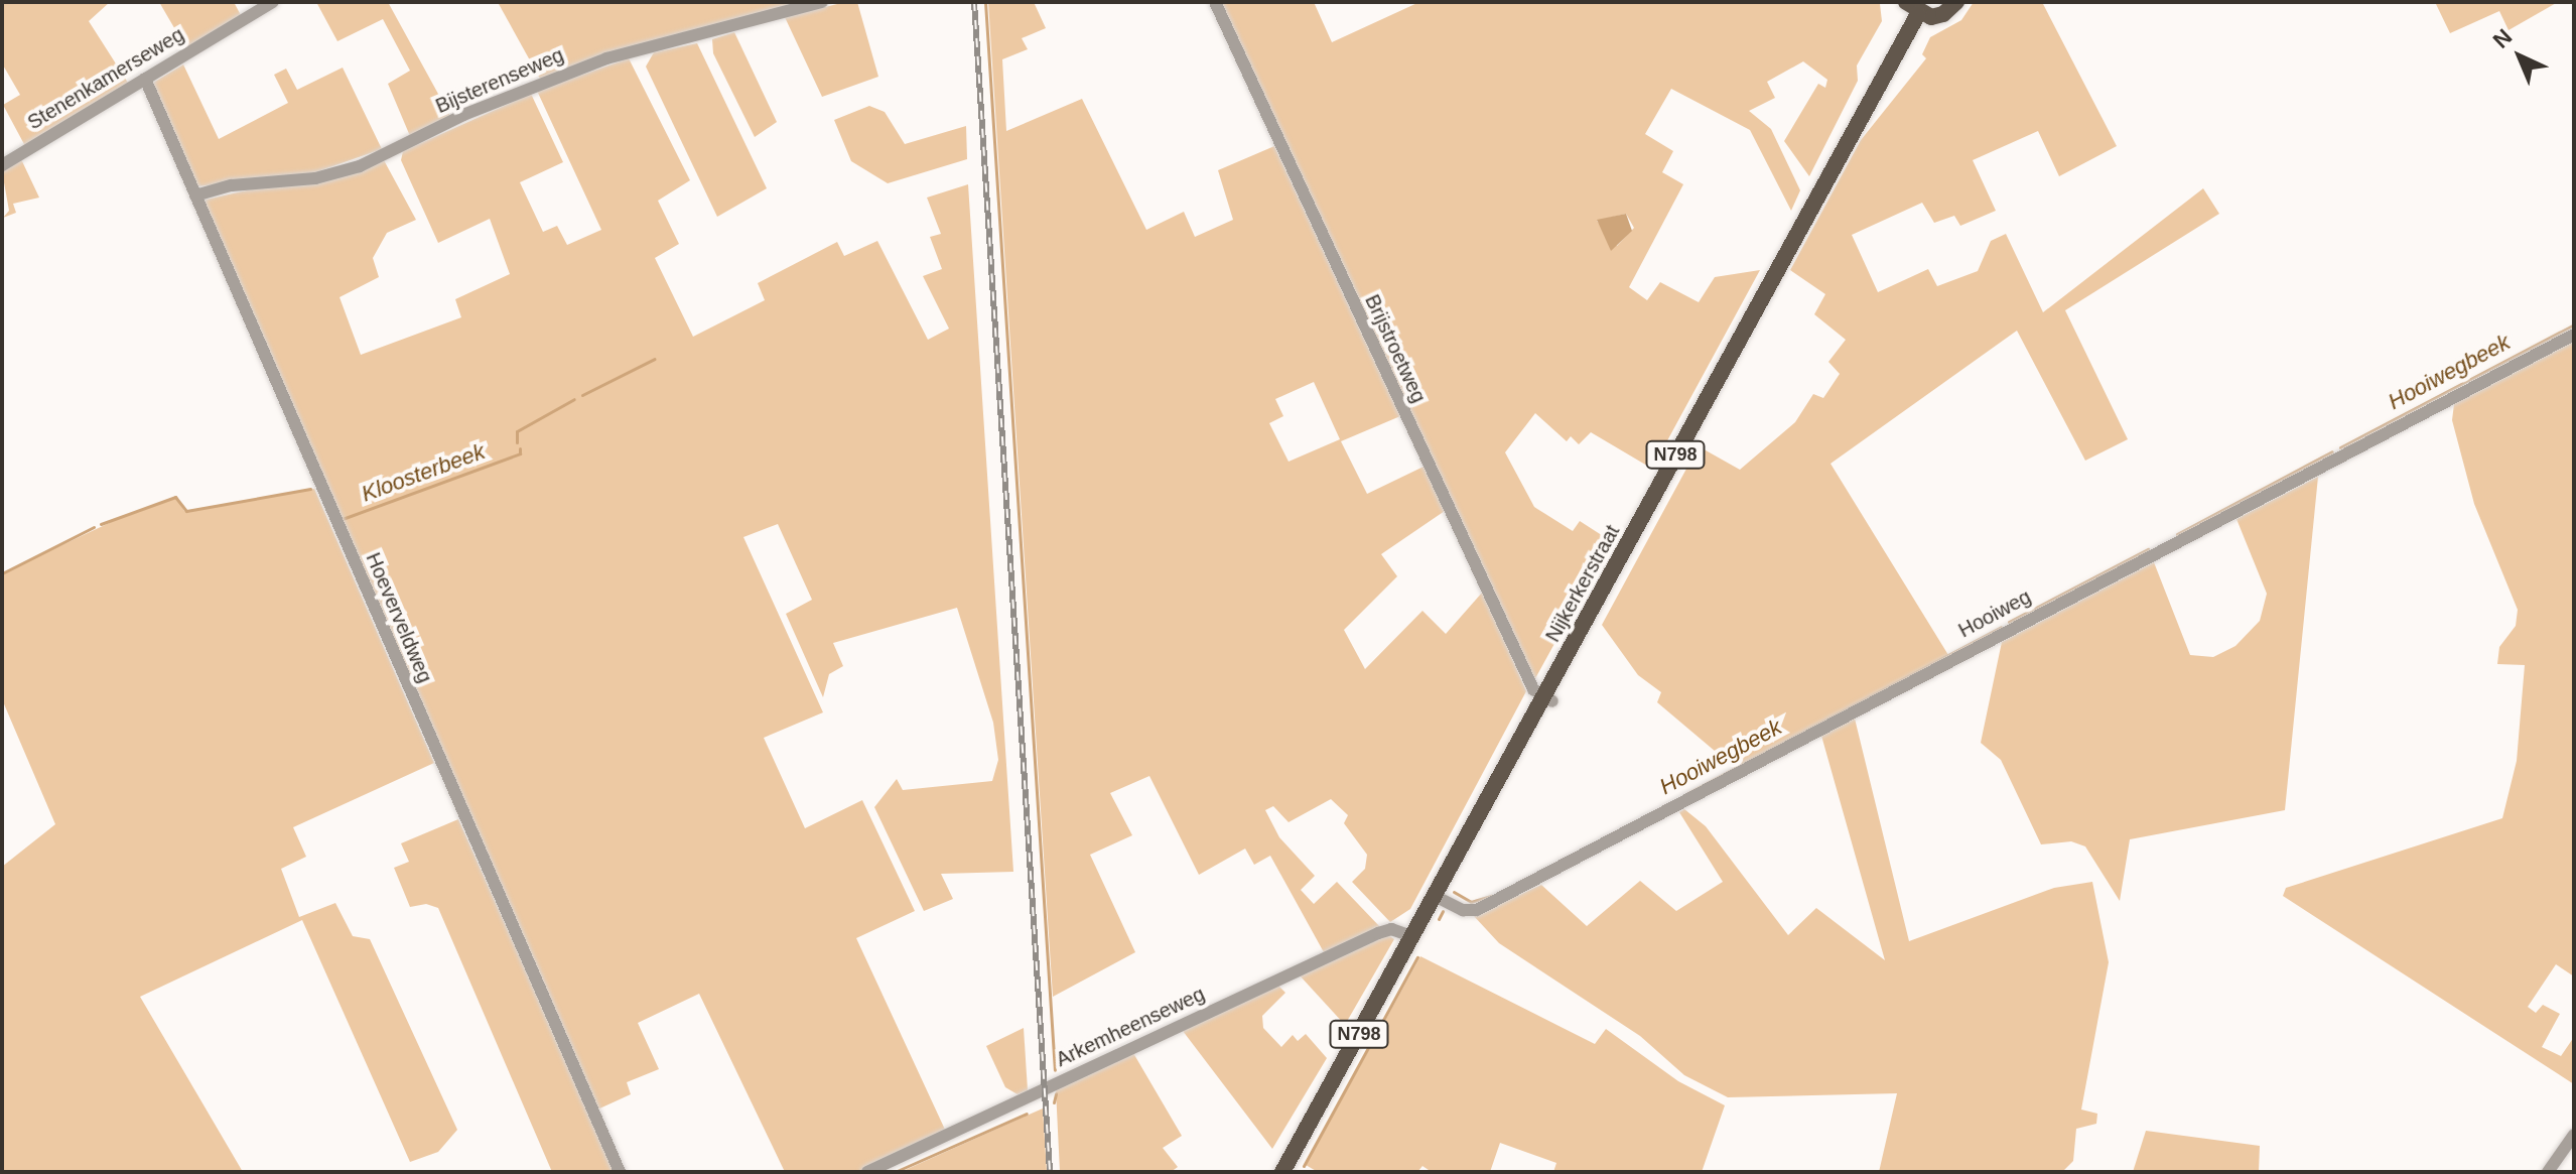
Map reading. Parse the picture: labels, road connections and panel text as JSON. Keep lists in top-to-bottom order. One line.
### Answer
{"streets":{"main road":["N798","Nijkerkerstraat"],"street":["Stenenkamerseweg","Bijsterenseweg","Brijstroetweg","Hooiweg","Hoeverveldweg","Arkemheenseweg"]},"crossings":[["Stenenkamerseweg","Hoeverveldweg"],["Bijsterenseweg","Hoeverveldweg"],["Brijstroetweg","Nijkerkerstraat"],["Nijkerkerstraat","Hooiweg"],["Nijkerkerstraat","Arkemheenseweg"]],"water":["Hooiwegbeek","Kloosterbeek"],"north":"top left"}
